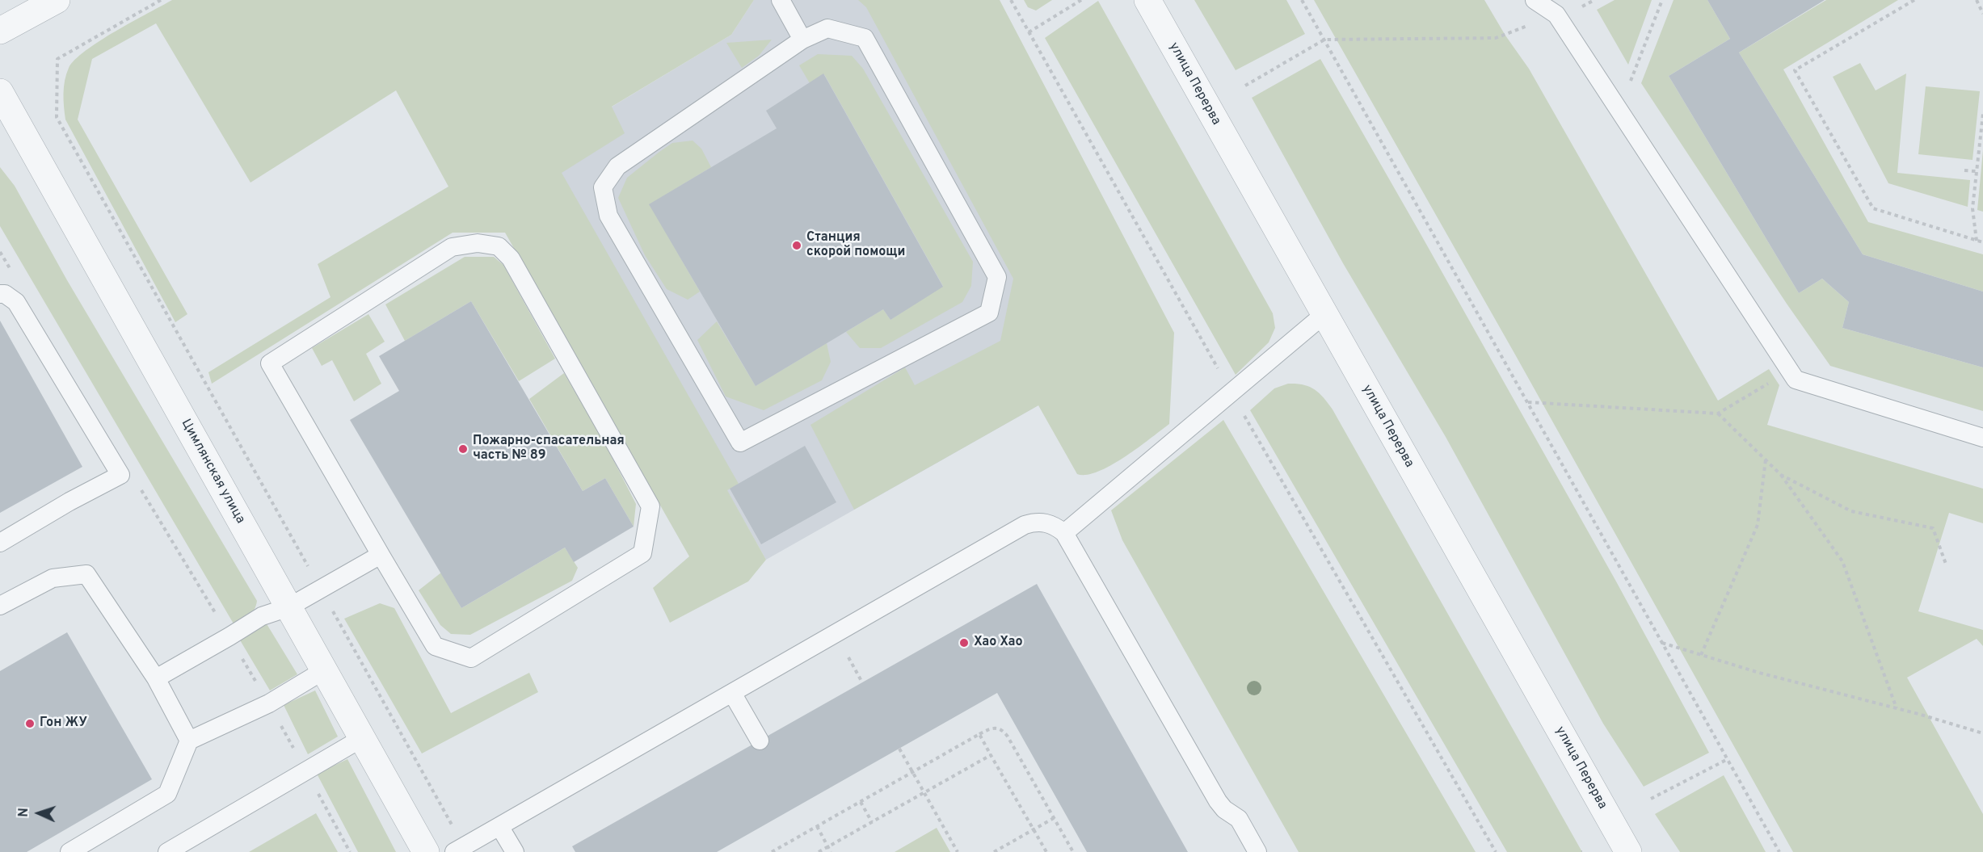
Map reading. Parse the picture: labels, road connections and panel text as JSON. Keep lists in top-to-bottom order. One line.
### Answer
{"streets":{"street":["улица Перерва","Цимлянская улица"]},"places":["Станция скорой помощи","Пожарно-спасательная часть № 89","Хао Хао","Гон ЖУ"],"north":"left"}
